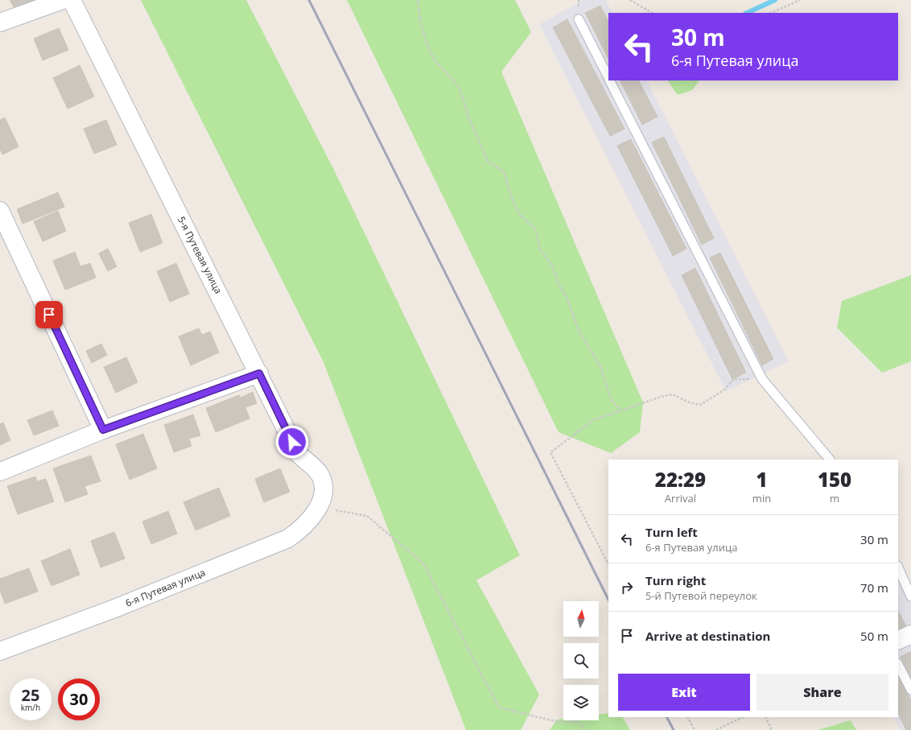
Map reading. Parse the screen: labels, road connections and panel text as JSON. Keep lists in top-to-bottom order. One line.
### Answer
{"streets":{"street":["5-я Путевая улица","6-я Путевая улица"]},"crossings":[["5-я Путевая улица","6-я Путевая улица"]],"north":"top","page":{"turn":["30 m","6-я Путевая улица"],"eta":["22:29","Arrival","1","min","150","m"],"list":[{"name":"Turn left","note":"6-я Путевая улица","value":"30 m"},{"name":"Turn right","note":"5-й Путевой переулок","value":"70 m"},{"name":"Arrive at destination","value":"50 m"}],"buttons":["Exit","Share"],"speed":"25 km/h","limit":"30"}}
